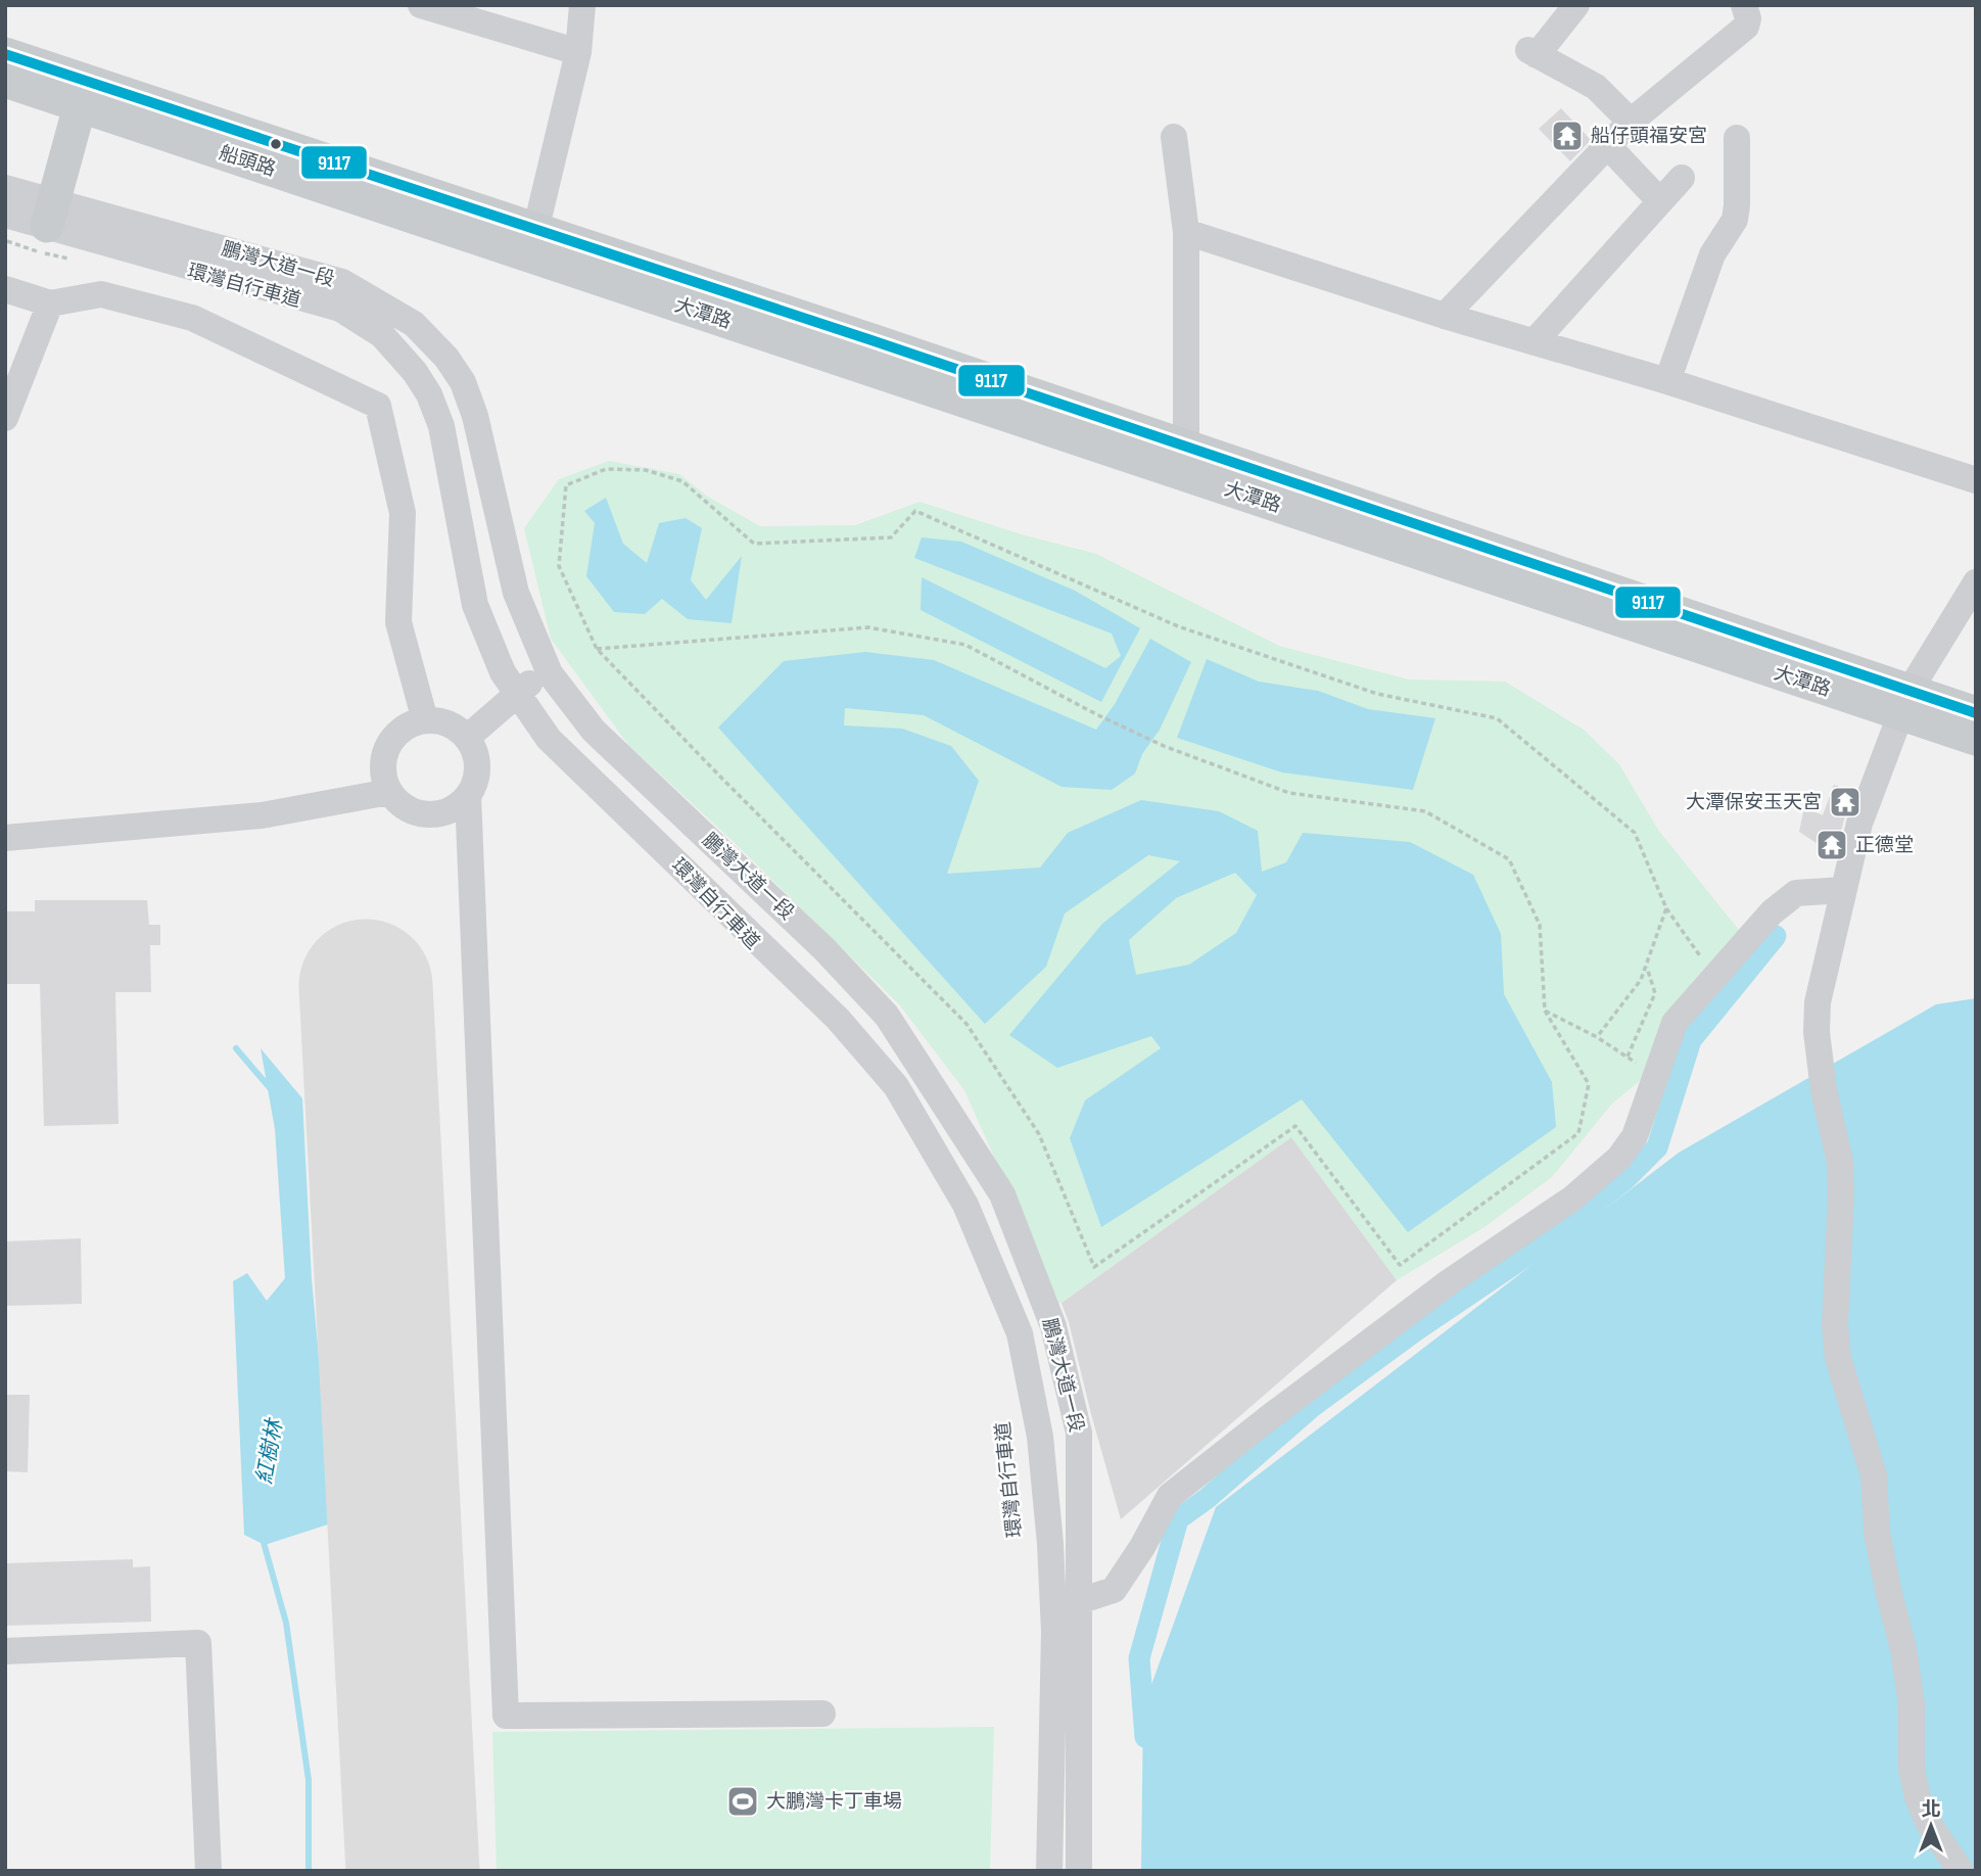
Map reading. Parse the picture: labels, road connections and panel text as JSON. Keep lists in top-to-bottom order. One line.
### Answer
{"streets":{"main road":["船頭路","大潭路"],"street":["鵬灣大道一段"]},"crossings":[["船頭路","大潭路"]],"water":["紅樹林"],"places":{"temple":["船仔頭福安宮","大潭保安玉天宮","正德堂"],"sports":["大鵬灣卡丁車場"]},"lines":["transit line 9117"],"north":"top"}
